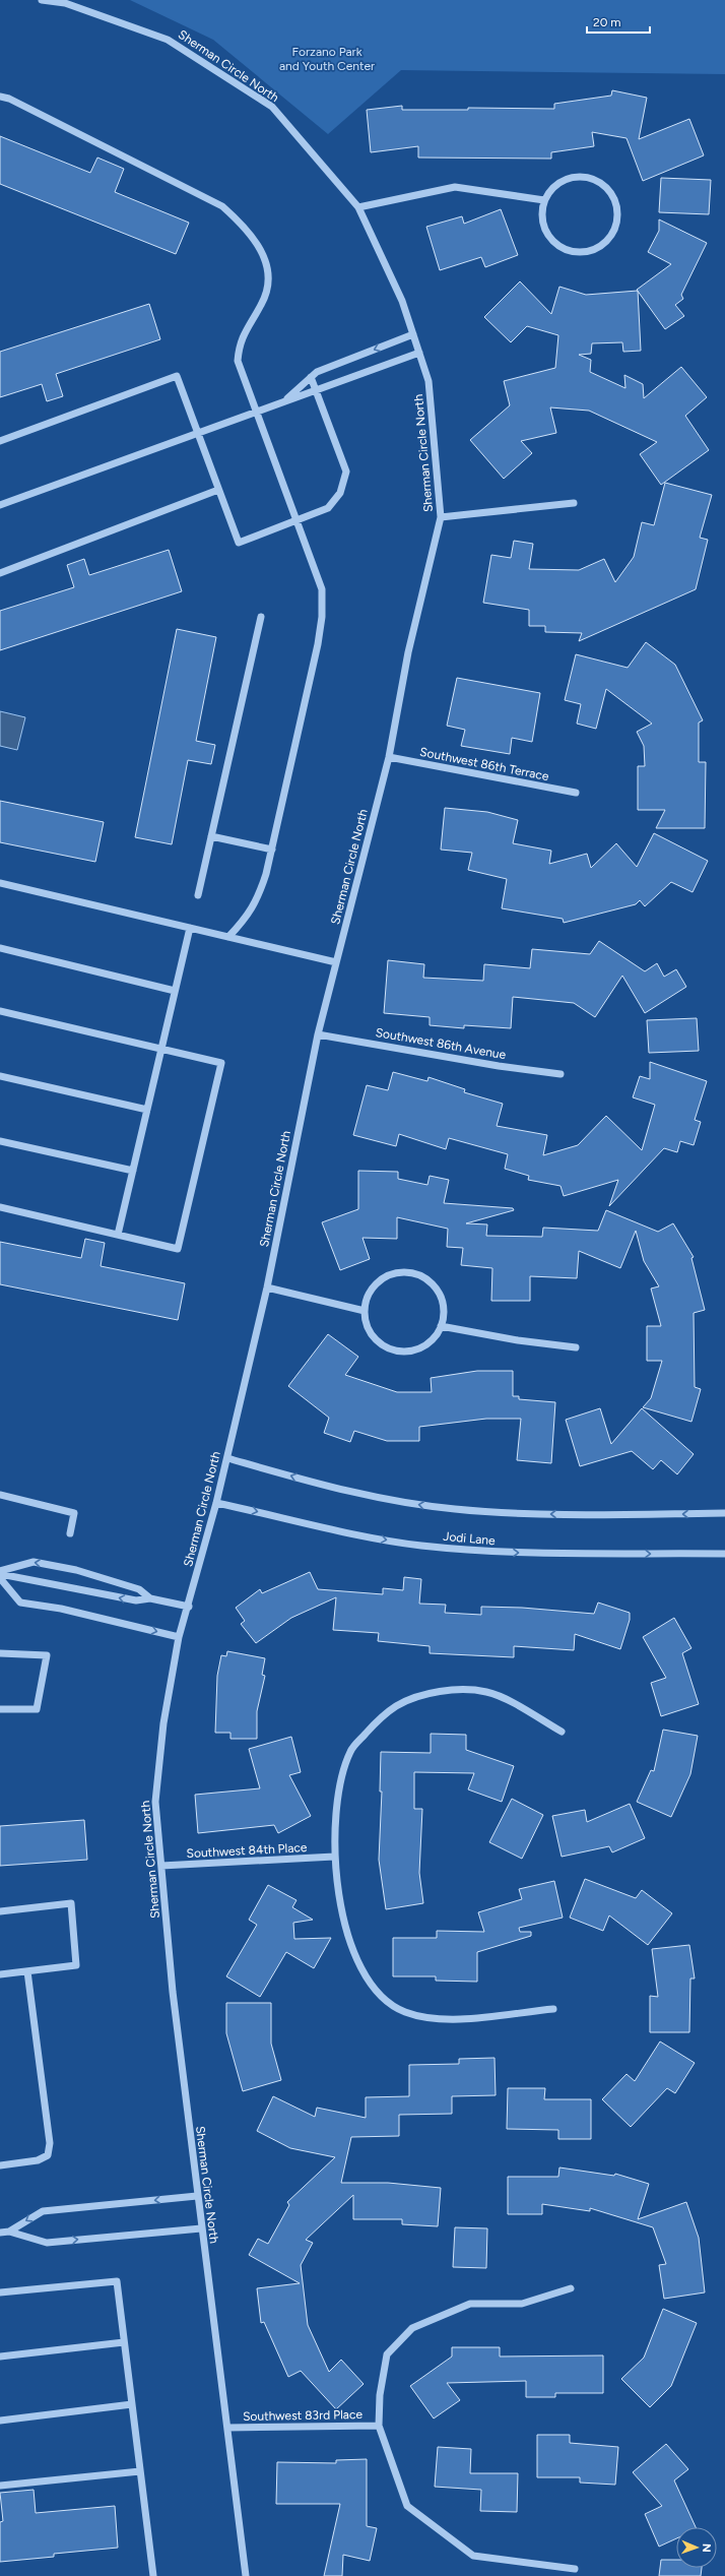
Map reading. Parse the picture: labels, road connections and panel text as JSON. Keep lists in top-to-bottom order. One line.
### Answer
{"streets":{"street":["Sherman Circle North","Southwest 86th Terrace","Southwest 86th Avenue","Jodi Lane","Southwest 84th Place","Southwest 83rd Place"]},"crossings":[["Sherman Circle North","Southwest 86th Terrace"],["Sherman Circle North","Southwest 86th Avenue"],["Sherman Circle North","Jodi Lane"],["Sherman Circle North","Southwest 84th Place"],["Sherman Circle North","Southwest 83rd Place"]],"parks":["Forzano Park and Youth Center"],"scale_bar":"20 m","north":"right"}
